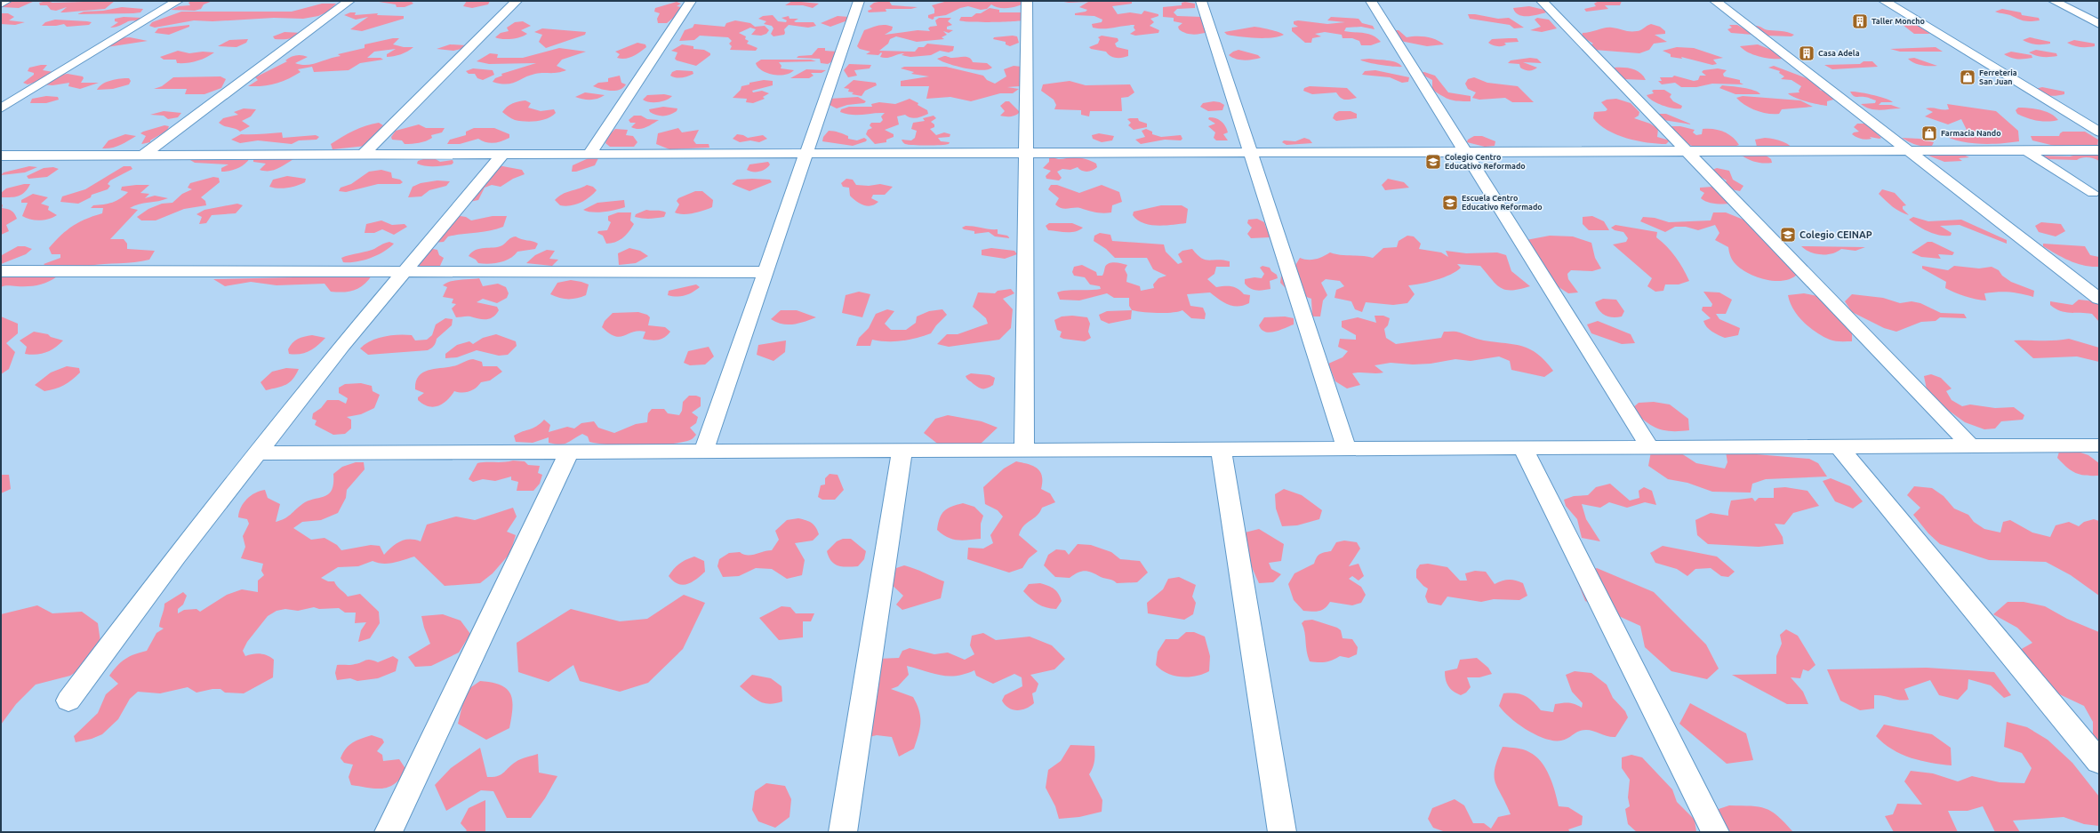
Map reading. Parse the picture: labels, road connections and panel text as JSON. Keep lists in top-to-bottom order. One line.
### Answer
{"places":{"building":["Taller Moncho","Casa Adela"],"shop":["Ferreteria San Juan","Farmacia Nando"],"school or university":["Colegio Centro Educativo Reformado","Escuela Centro Educativo Reformado","Colegio CEINAP"]}}
